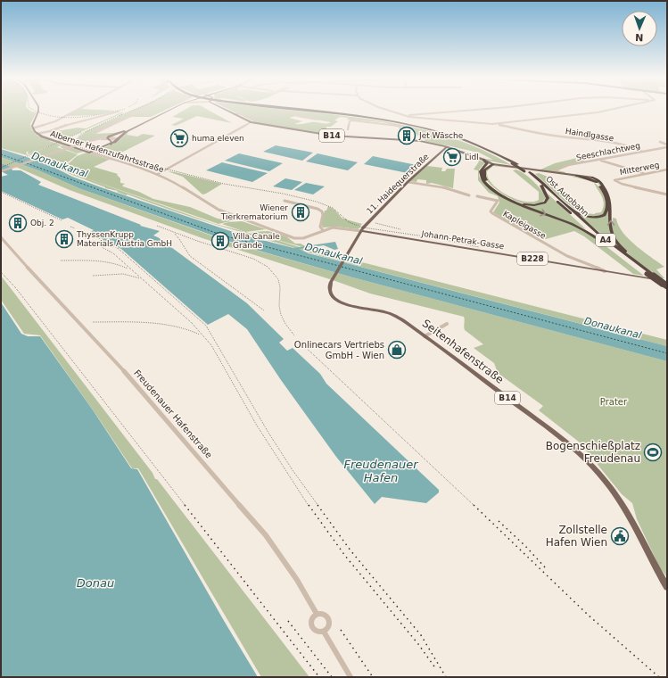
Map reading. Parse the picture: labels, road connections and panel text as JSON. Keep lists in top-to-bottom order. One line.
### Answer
{"streets":{"highway":["Ost Autobahn","A4"],"main road":["B14","Alberner Hafenzufahrtsstraße","11. Haidequerstraße","Johann-Petrak-Gasse","B228","Seitenhafenstraße"],"street":["Haindlgasse","Seeschlachtweg","Mitterweg","Kapleigasse","Freudenauer Hafenstraße"]},"crossings":[["Haindlgasse","Seeschlachtweg"],["B14","11. Haidequerstraße"],["11. Haidequerstraße","Johann-Petrak-Gasse"],["11. Haidequerstraße","Seitenhafenstraße"],["Ost Autobahn","A4"],["Kapleigasse","Johann-Petrak-Gasse"],["Johann-Petrak-Gasse","Seitenhafenstraße"]],"water":["Donaukanal","Freudenauer Hafen","Donau"],"parks":["Prater"],"places":{"building":["Jet Wäsche","Wiener Tierkrematorium","Obj. 2","ThyssenKrupp Materials Austria GmbH","Villa Canale Grande"],"supermarket":["huma eleven","Lidl"],"shop":["Onlinecars Vertriebs GmbH - Wien"],"sports":["Bogenschießplatz Freudenau"],"public building":["Zollstelle Hafen Wien"]},"north":"bottom"}
